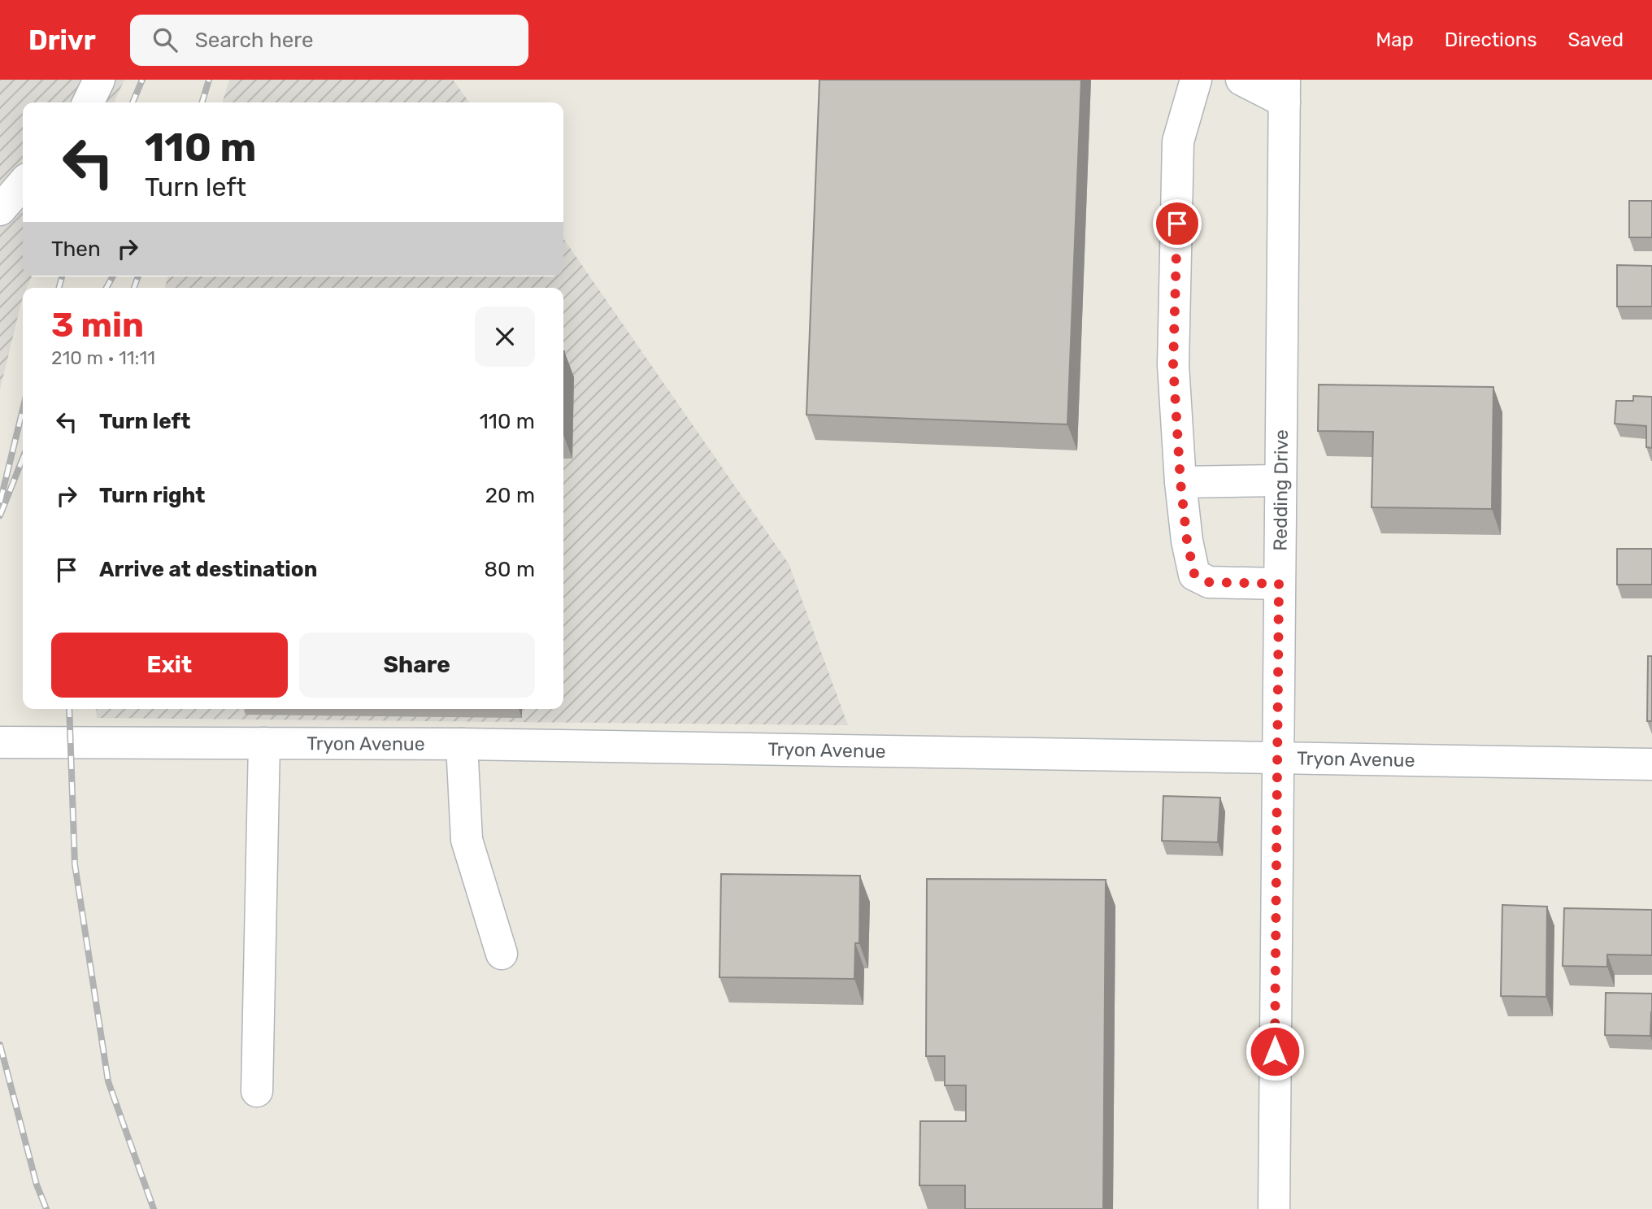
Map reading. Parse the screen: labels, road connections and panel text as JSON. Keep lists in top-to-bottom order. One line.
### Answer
{"streets":{"street":["Redding Drive","Tryon Avenue"]},"crossings":[["Redding Drive","Tryon Avenue"]],"page":{"header":"Drivr","search":"Search here","nav":["Map","Directions","Saved"],"turn":["110 m","Turn left"],"then":"Then","heading":["3 min","210 m · 11:11"],"list":[{"name":"Turn left","value":"110 m"},{"name":"Turn right","value":"20 m"},{"name":"Arrive at destination","value":"80 m"}],"buttons":["Exit","Share"]}}
